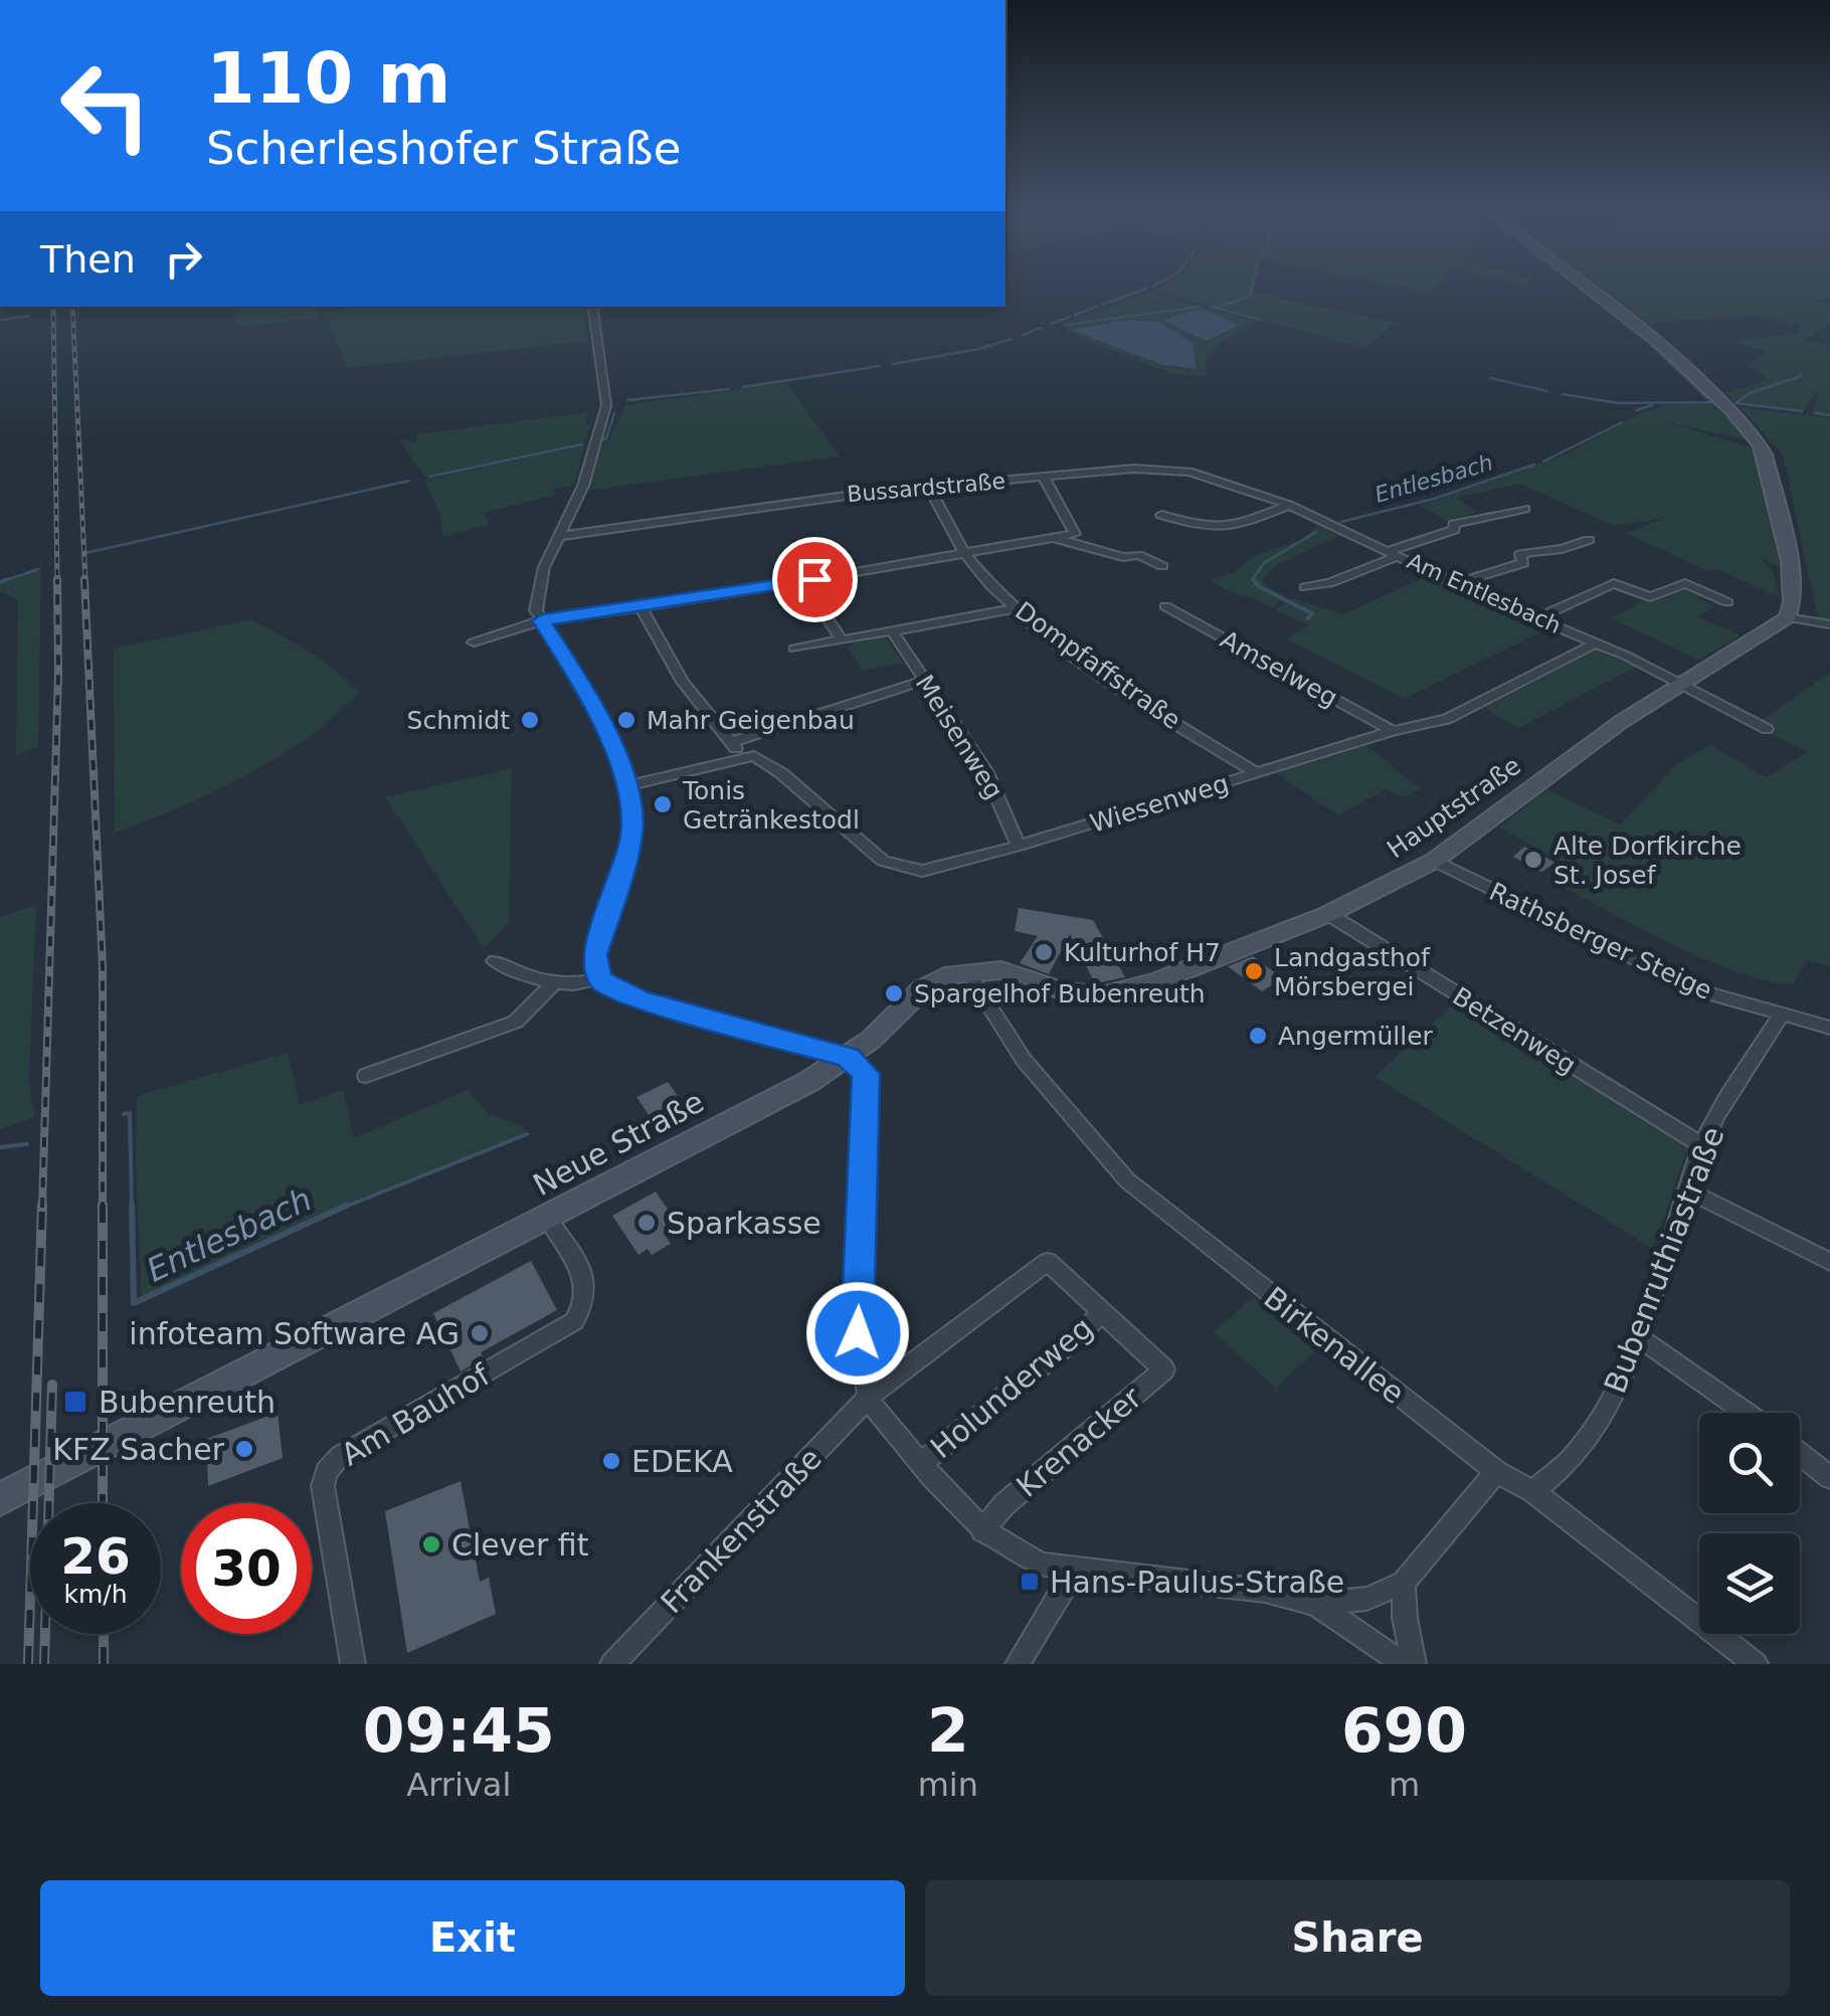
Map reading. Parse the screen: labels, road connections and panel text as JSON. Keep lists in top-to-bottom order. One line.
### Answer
{"streets":{"street":["Bussardstraße","Am Entlesbach","Dompfaffstraße","Amselweg","Meisenweg","Wiesenweg","Hauptstraße","Rathsberger Steige","Betzenweg","Neue Straße","Bubenruthiastraße","Birkenallee","Holunderweg","Am Bauhof","Krenacker","Frankenstraße"]},"crossings":[["Bussardstraße","Am Entlesbach"],["Bussardstraße","Dompfaffstraße"],["Am Entlesbach","Wiesenweg"],["Am Entlesbach","Hauptstraße"],["Dompfaffstraße","Wiesenweg"],["Amselweg","Wiesenweg"],["Meisenweg","Wiesenweg"],["Hauptstraße","Rathsberger Steige"],["Hauptstraße","Betzenweg"],["Hauptstraße","Neue Straße"],["Hauptstraße","Birkenallee"],["Rathsberger Steige","Bubenruthiastraße"],["Betzenweg","Bubenruthiastraße"],["Neue Straße","Birkenallee"],["Neue Straße","Am Bauhof"],["Bubenruthiastraße","Birkenallee"],["Holunderweg","Krenacker"],["Krenacker","Frankenstraße"]],"water":["Entlesbach"],"places":{"other":["Schmidt","Mahr Geigenbau","Tonis Getränkestodl","Alte Dorfkirche St. Josef","Kulturhof H7","Landgasthof Mörsbergei","Spargelhof Bubenreuth","Angermüller","Sparkasse","infoteam Software AG","KFZ Sacher","EDEKA","Clever fit"],"transit":["Bubenreuth","Hans-Paulus-Straße"]},"page":{"turn":["110 m","Scherleshofer Straße"],"then":"Then","speed":"26 km/h","limit":"30","eta":["09:45","Arrival","2","min","690","m"],"buttons":["Exit","Share"]}}
